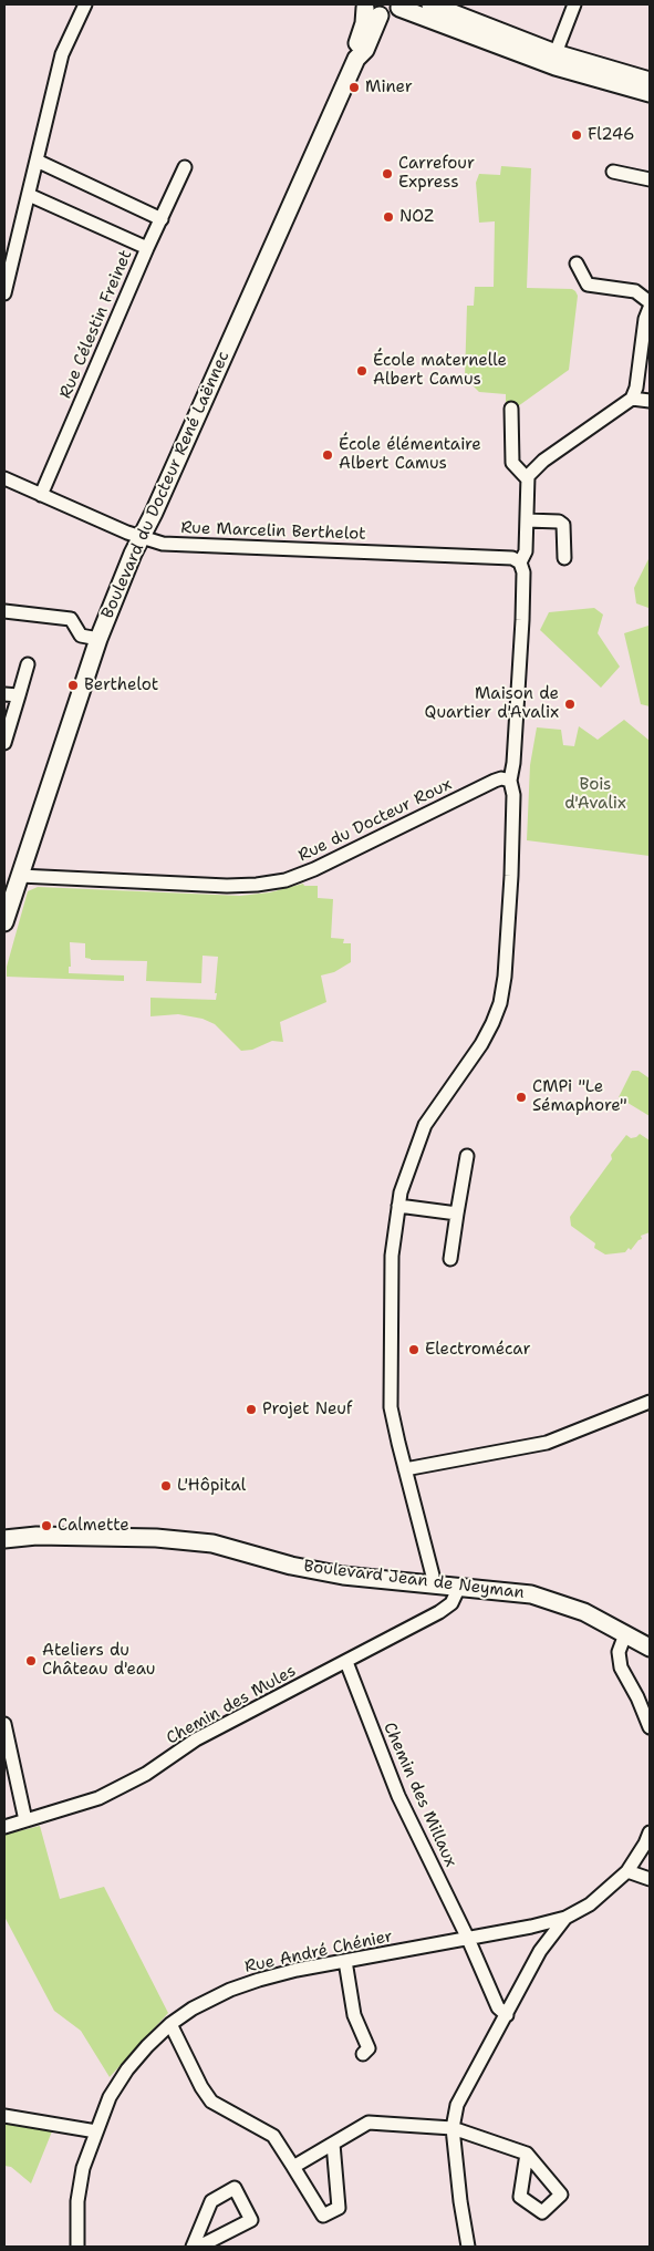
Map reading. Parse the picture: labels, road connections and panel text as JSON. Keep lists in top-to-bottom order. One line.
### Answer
{"streets":{"street":["Rue Célestin Freinet","Boulevard du Docteur René Laënnec","Rue Marcelin Berthelot","Rue du Docteur Roux","Boulevard Jean de Neyman","Chemin des Mules","Chemin des Millaux","Rue André Chénier"]},"crossings":[["Rue Célestin Freinet","Rue Marcelin Berthelot"],["Boulevard du Docteur René Laënnec","Rue Marcelin Berthelot"],["Boulevard du Docteur René Laënnec","Rue du Docteur Roux"],["Boulevard Jean de Neyman","Chemin des Mules"],["Chemin des Mules","Chemin des Millaux"],["Chemin des Millaux","Rue André Chénier"]],"parks":["Bois d'Avalix"],"places":["Miner","Fl246","Carrefour Express","NOZ","École maternelle Albert Camus","École élémentaire Albert Camus","Berthelot","Maison de Quartier d'Avalix","CMPi \"Le Sémaphore\"","Electromécar","Projet Neuf","L'Hôpital","Calmette","Ateliers du Château d'eau"]}
